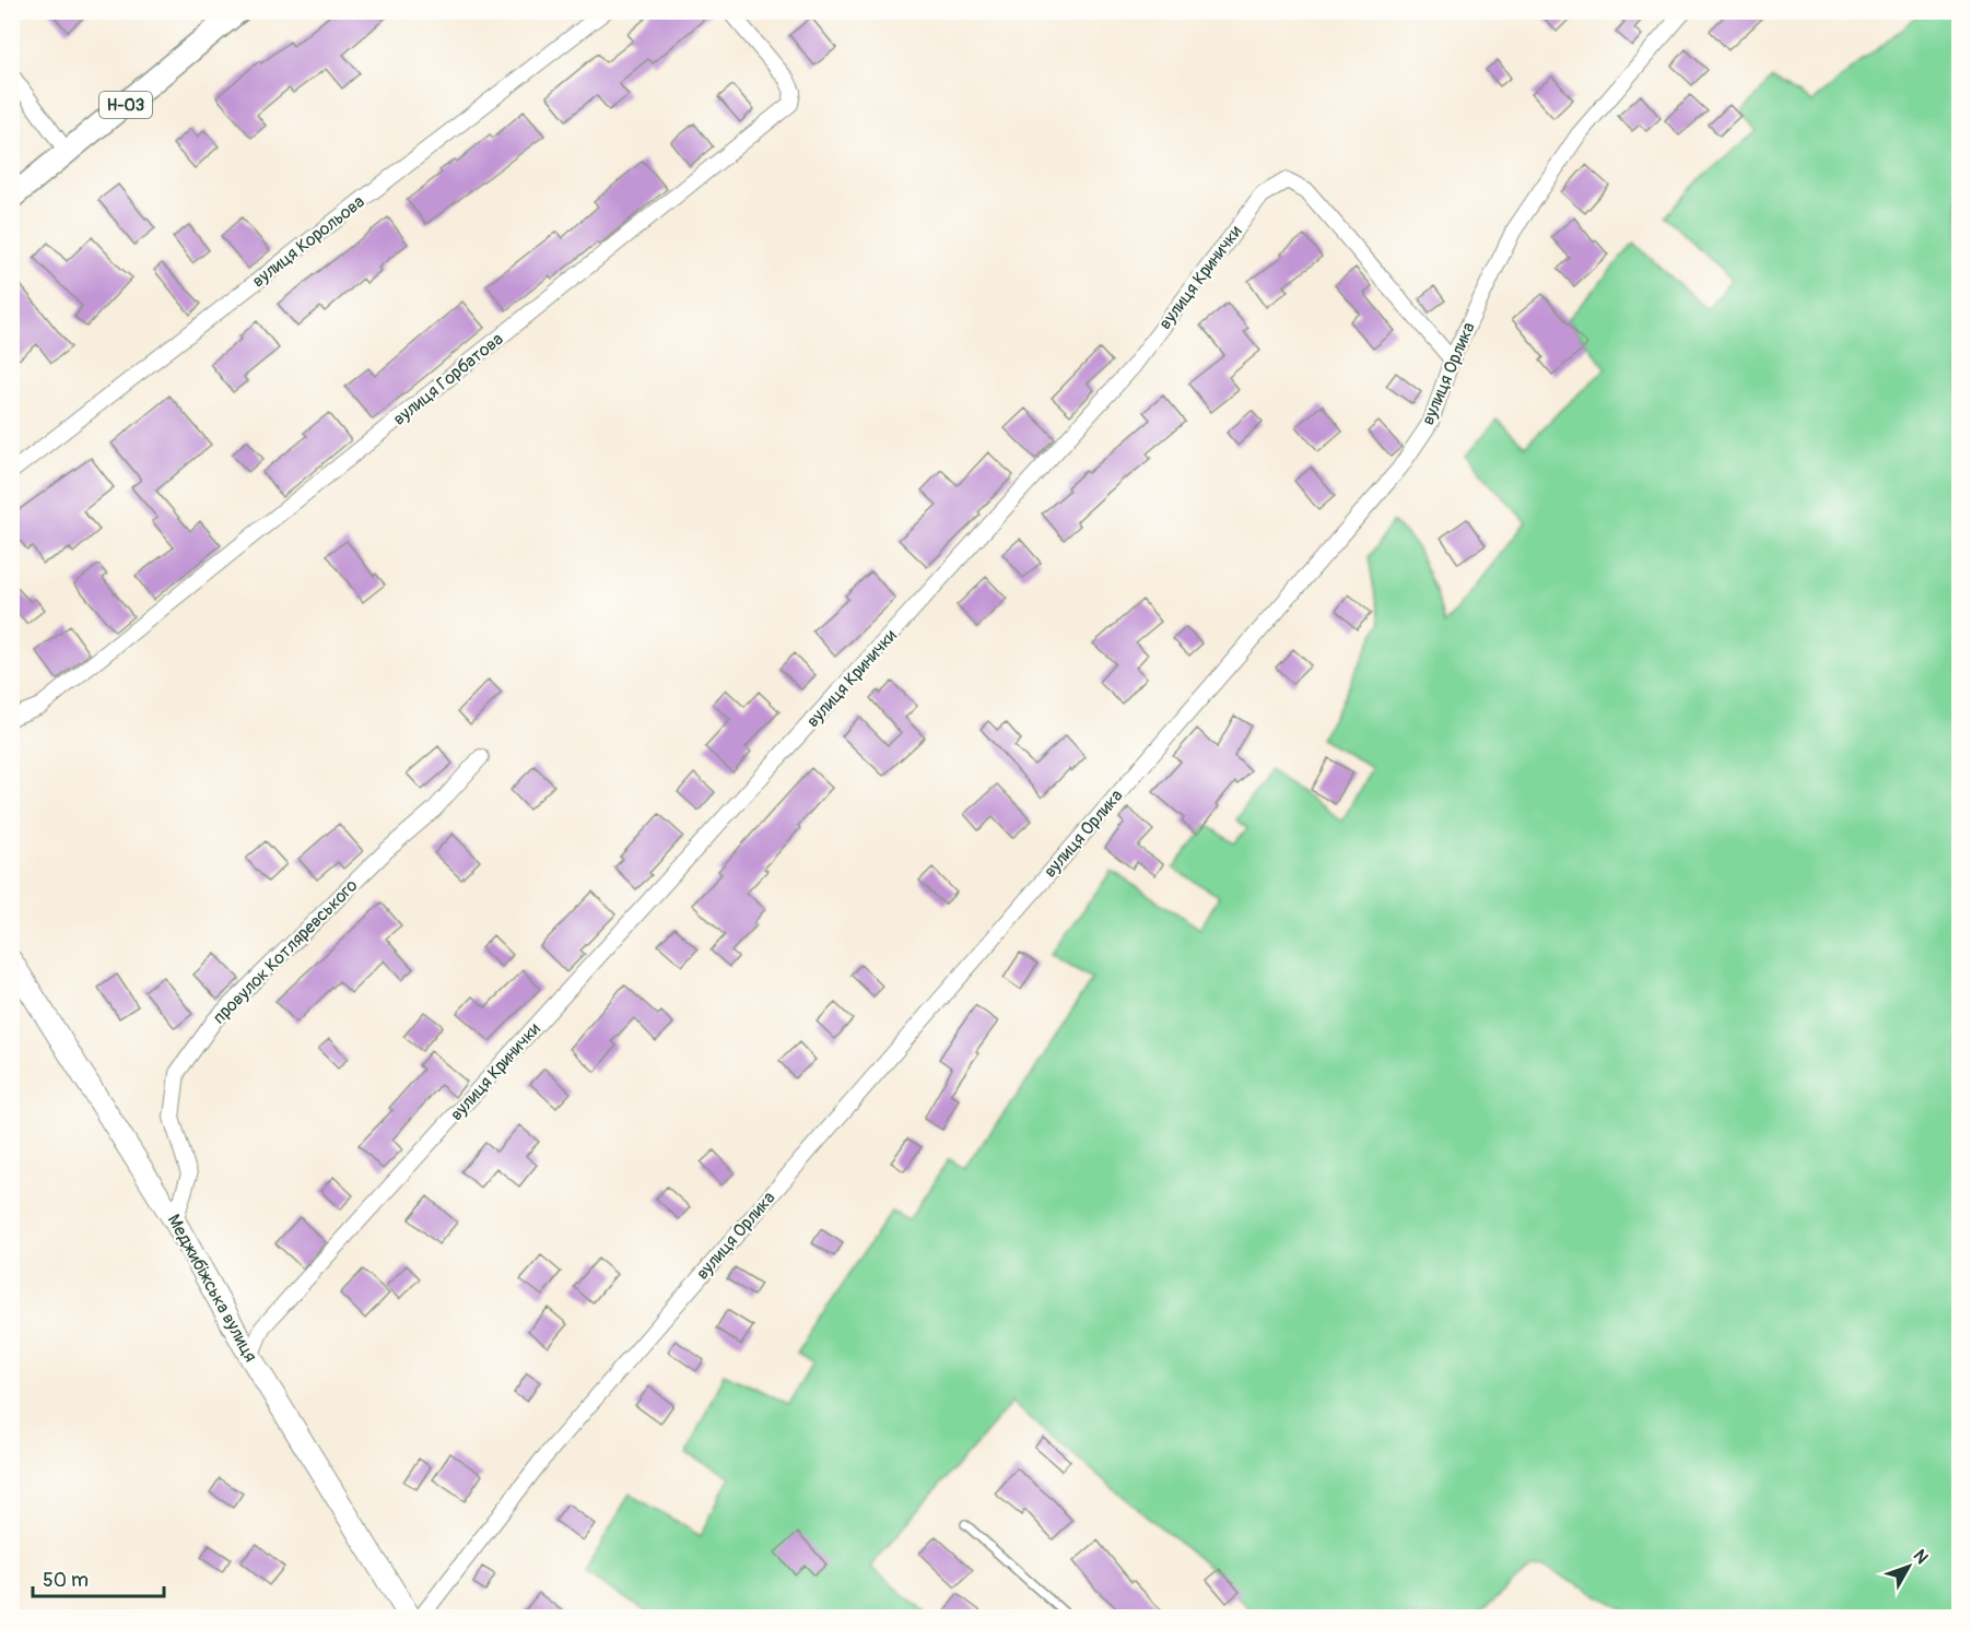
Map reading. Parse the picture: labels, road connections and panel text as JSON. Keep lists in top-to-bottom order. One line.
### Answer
{"streets":{"main road":["Н-03","Меджибіжська вулиця"],"street":["вулиця Корольова","вулиця Кринички","вулиця Орлика","вулиця Горбатова","провулок Котляревського"]},"crossings":[["вулиця Кринички","вулиця Орлика"],["вулиця Кринички","Меджибіжська вулиця"],["провулок Котляревського","Меджибіжська вулиця"]],"scale_bar":"50 m","north":"top right"}
